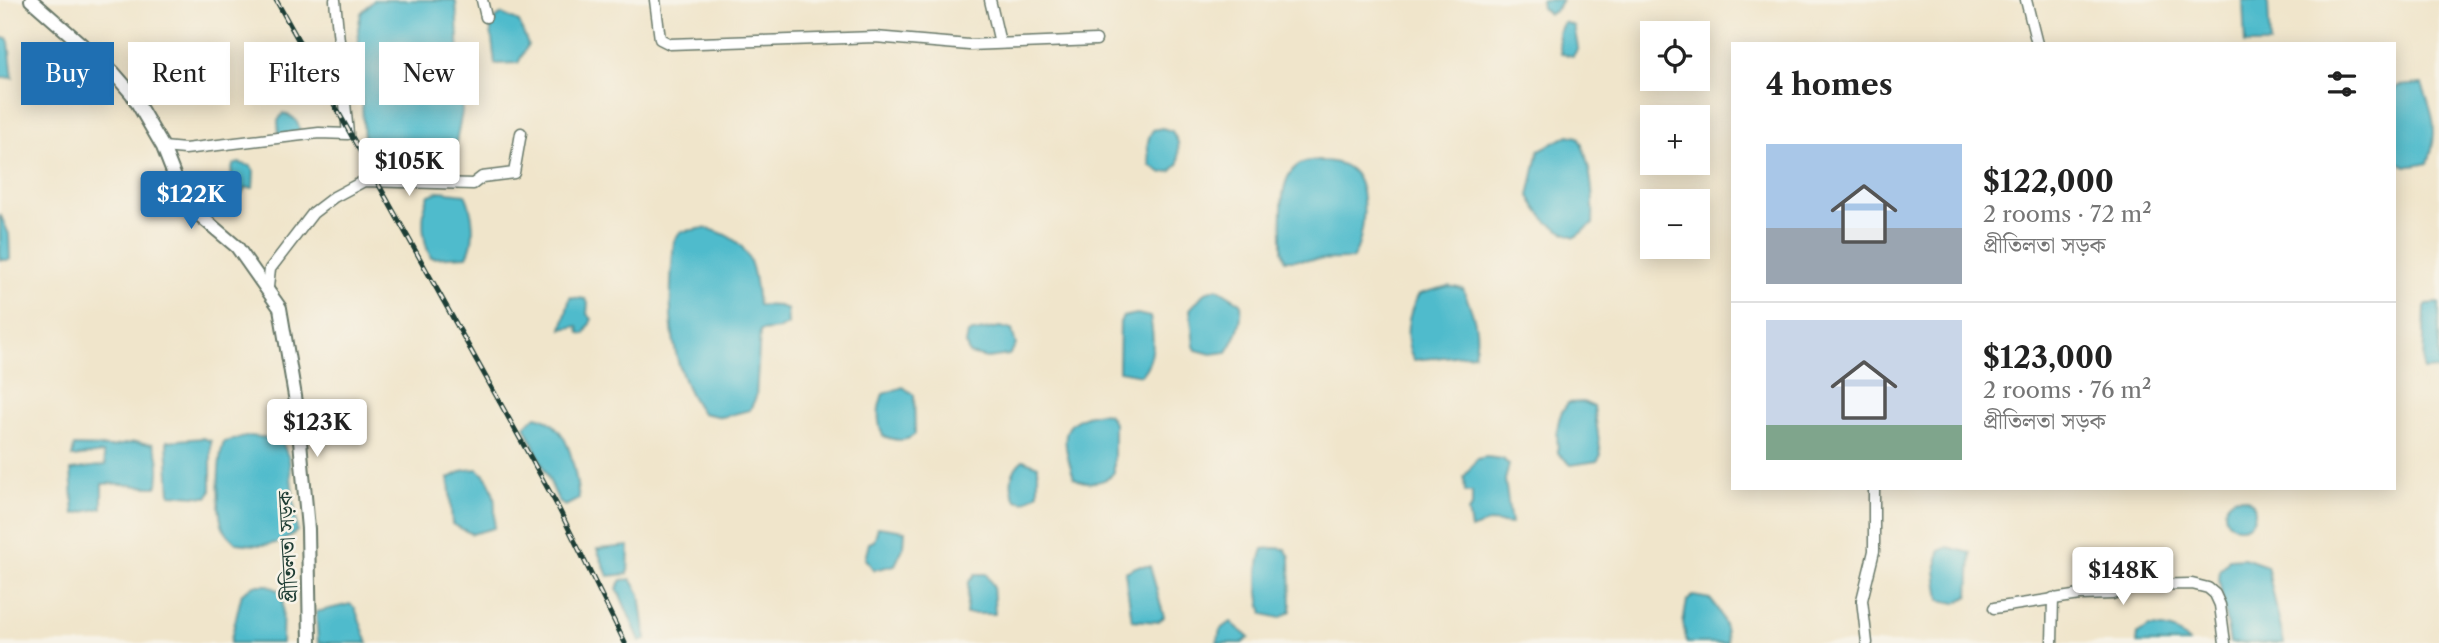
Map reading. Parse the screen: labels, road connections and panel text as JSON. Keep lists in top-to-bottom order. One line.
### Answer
{"streets":{"main road":["প্রীতিলতা সড়ক"]},"page":{"map_buttons":["+","−"],"chip":["Buy","Rent","Filters","New"],"heading":"4 homes","list":[{"name":"$122,000","note":"2 rooms · 72 m² · প্রীতিলতা সড়ক"},{"name":"$123,000","note":"2 rooms · 76 m² · প্রীতিলতা সড়ক"}],"price":["$105K","$122K","$123K","$148K"]}}
